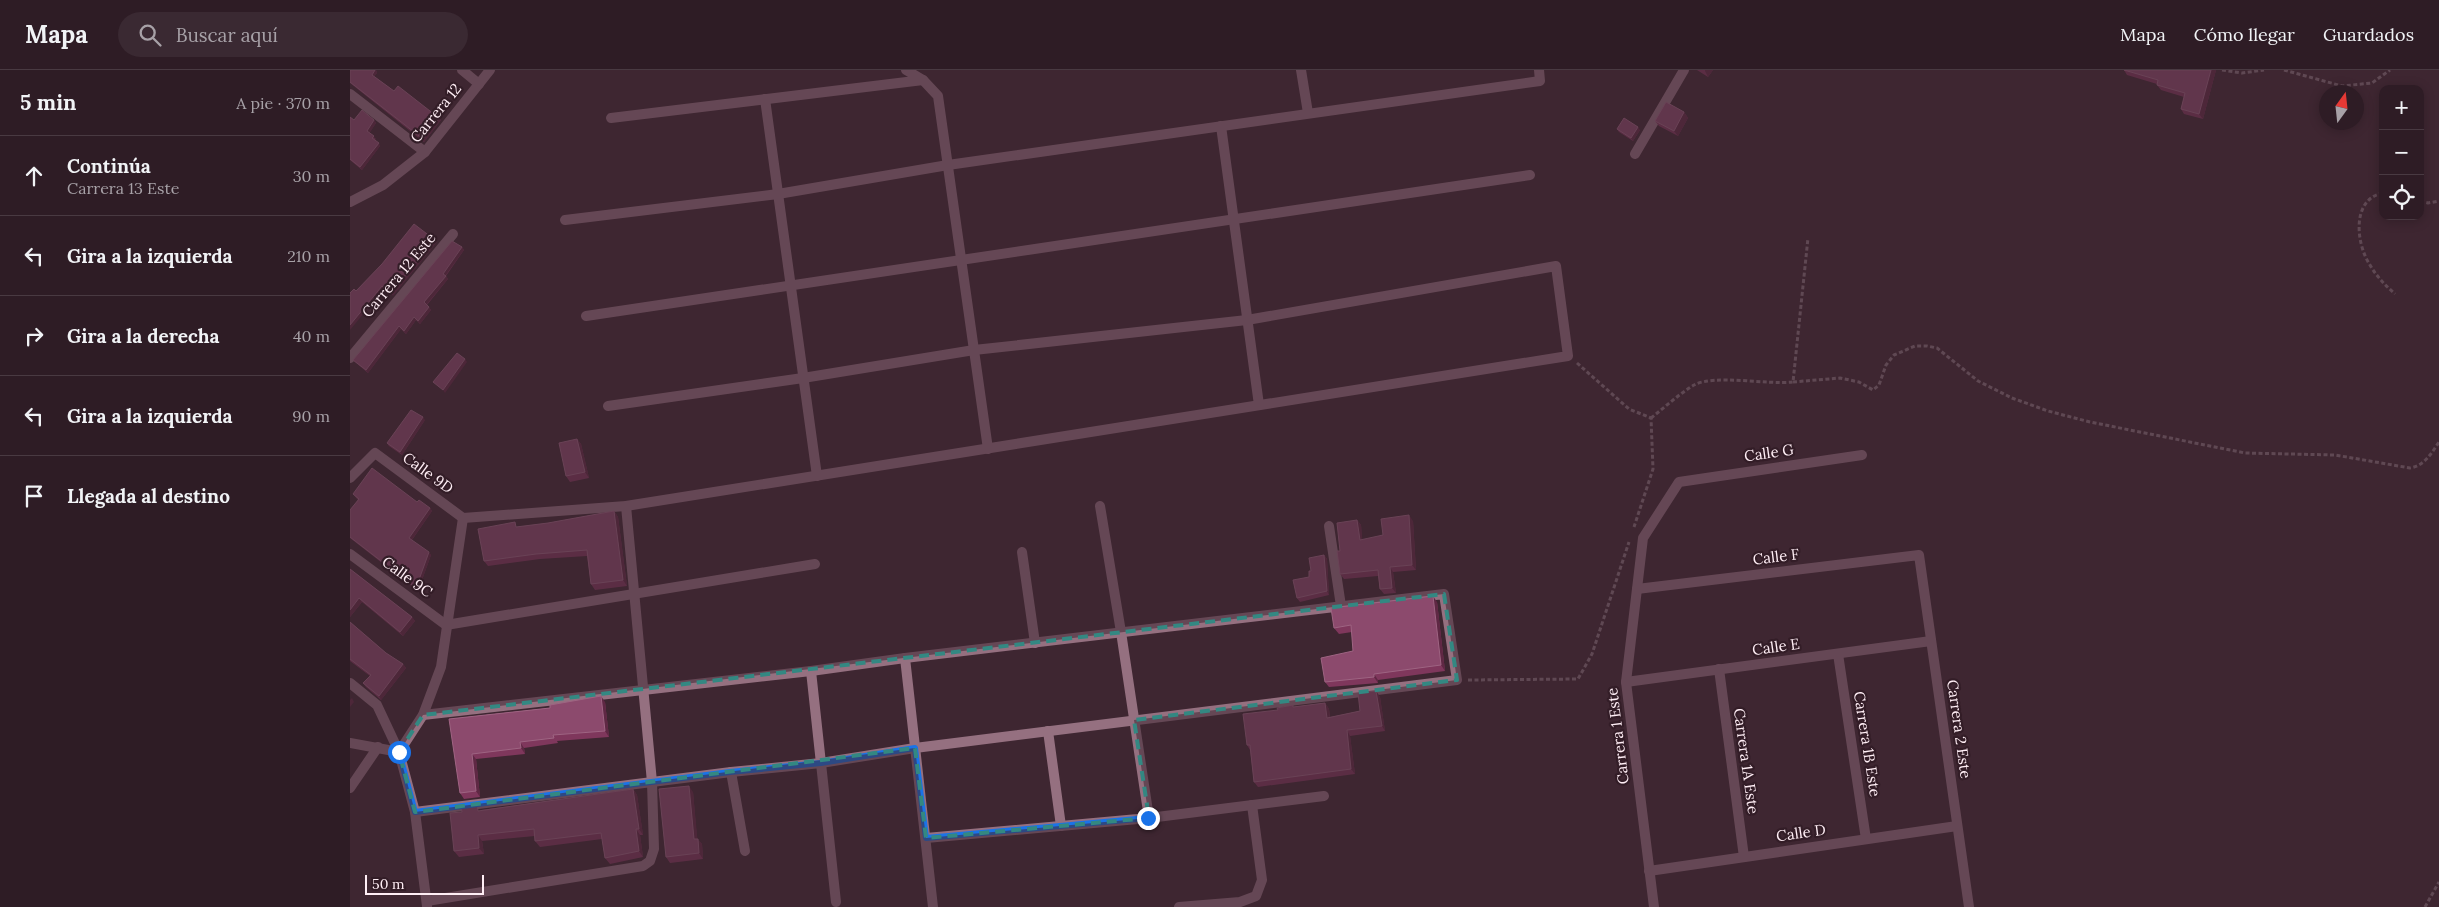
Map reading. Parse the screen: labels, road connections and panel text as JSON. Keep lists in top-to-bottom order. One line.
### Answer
{"streets":{"street":["Carrera 12","Carrera 12 Este","Calle G","Calle 9D","Calle F","Calle 9C","Calle E","Carrera 2 Este","Carrera 1 Este","Carrera 1B Este","Carrera 1A Este","Calle D"]},"crossings":[["Calle G","Carrera 1 Este"],["Calle F","Carrera 2 Este"],["Calle F","Carrera 1 Este"],["Calle E","Carrera 2 Este"],["Calle E","Carrera 1 Este"],["Calle E","Carrera 1B Este"],["Calle E","Carrera 1A Este"],["Carrera 2 Este","Calle D"],["Carrera 1 Este","Calle D"],["Carrera 1B Este","Calle D"],["Carrera 1A Este","Calle D"]],"scale_bar":"50 m","north":"top","page":{"header":"Mapa","search":"Buscar aquí","nav":["Mapa","Cómo llegar","Guardados"],"heading":["5 min","A pie · 370 m"],"map_buttons":["+","−"],"list":[["Continúa","Carrera 13 Este","30 m"],["Gira a la izquierda","210 m"],["Gira a la derecha","40 m"],["Gira a la izquierda","90 m"],"Llegada al destino"],"scale":"50 m"}}
